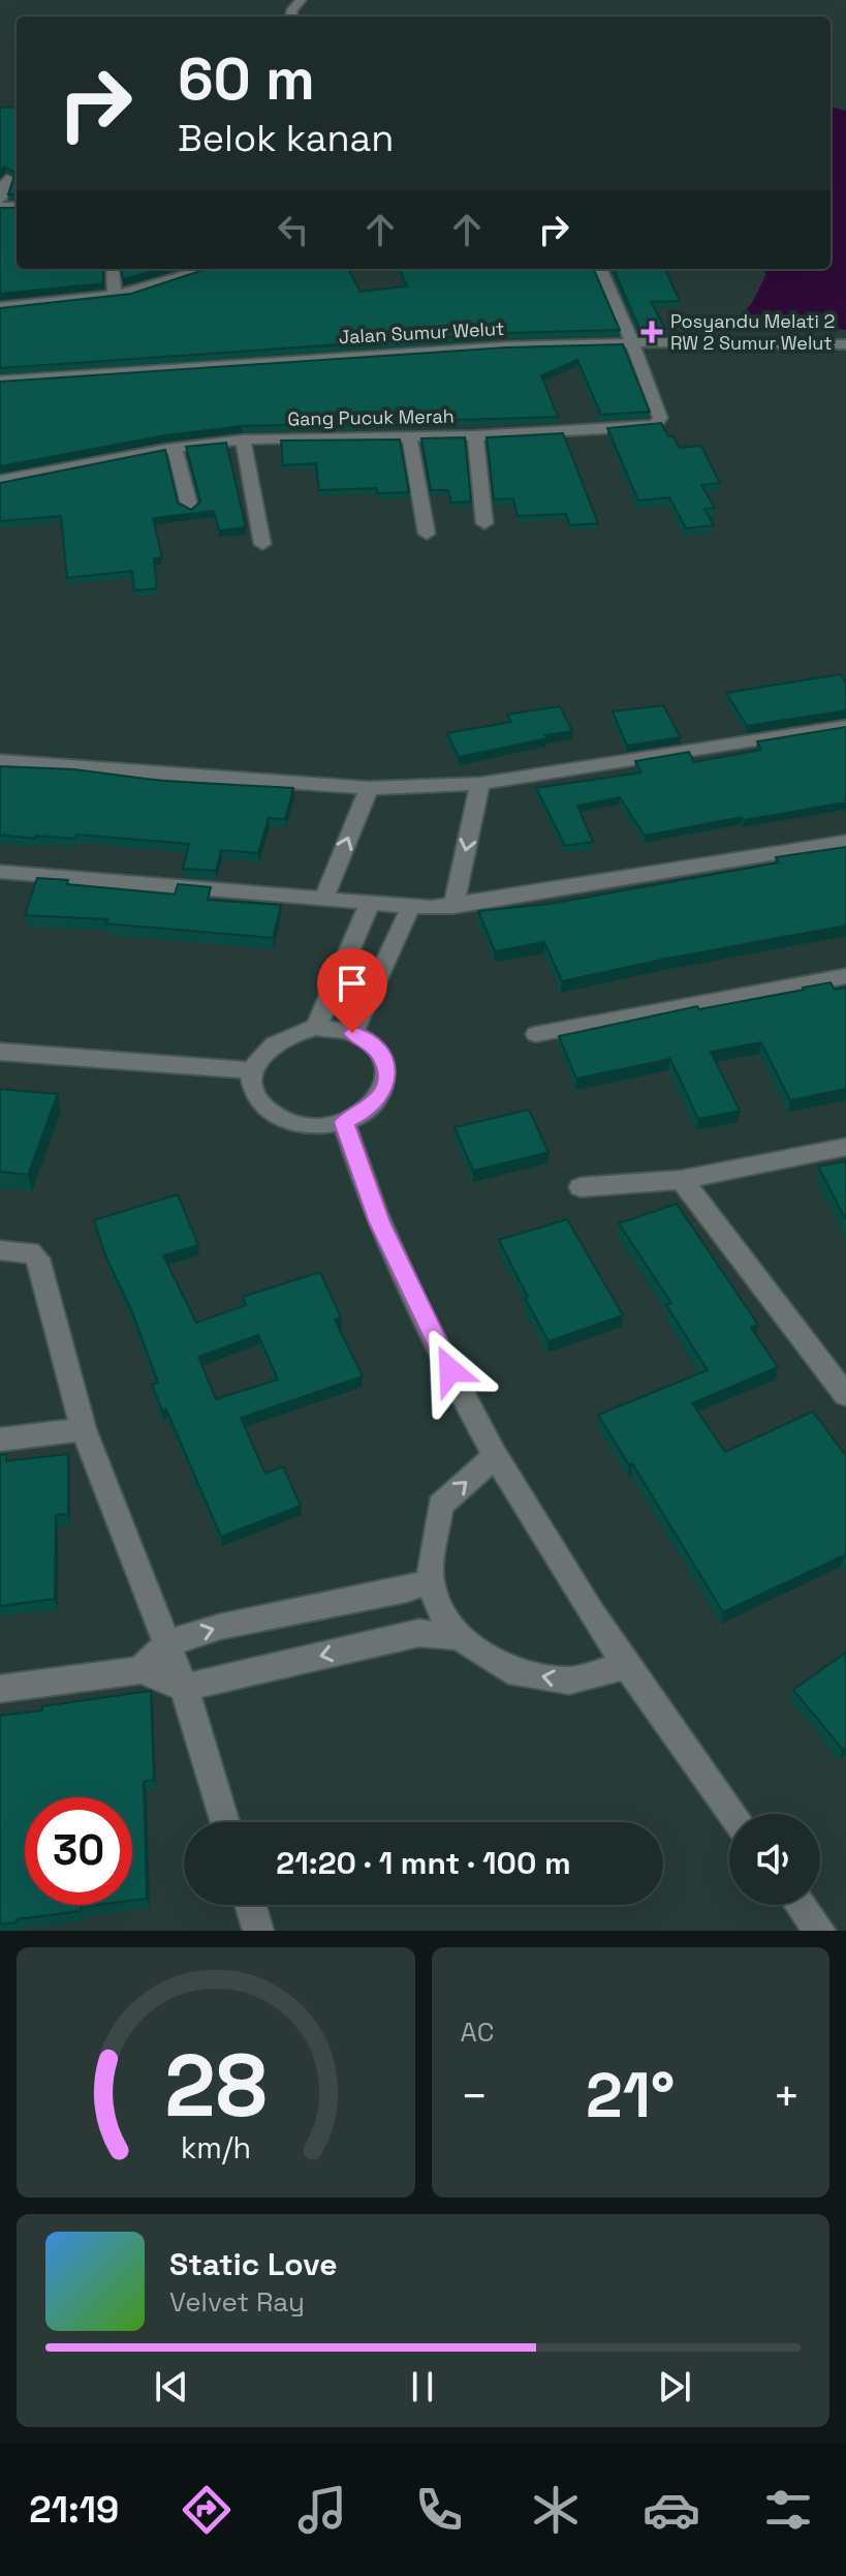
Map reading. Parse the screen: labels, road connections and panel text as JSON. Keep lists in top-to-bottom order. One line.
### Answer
{"streets":{"street":["Jalan Sumur Welut","Gang Pucuk Merah"]},"crossings":[["Jalan Sumur Welut","Gang Pucuk Merah"]],"places":{"health":["Posyandu Melati 2 RW 2 Sumur Welut"]},"page":{"turn":["60 m","Belok kanan"],"limit":"30","trip":"21:20 · 1 mnt · 100 m","tile":"AC","heat":["−","21°","+"],"song":["Static Love","Velvet Ray"],"tabs":"21:19","gauge":["28","km/h"]}}
